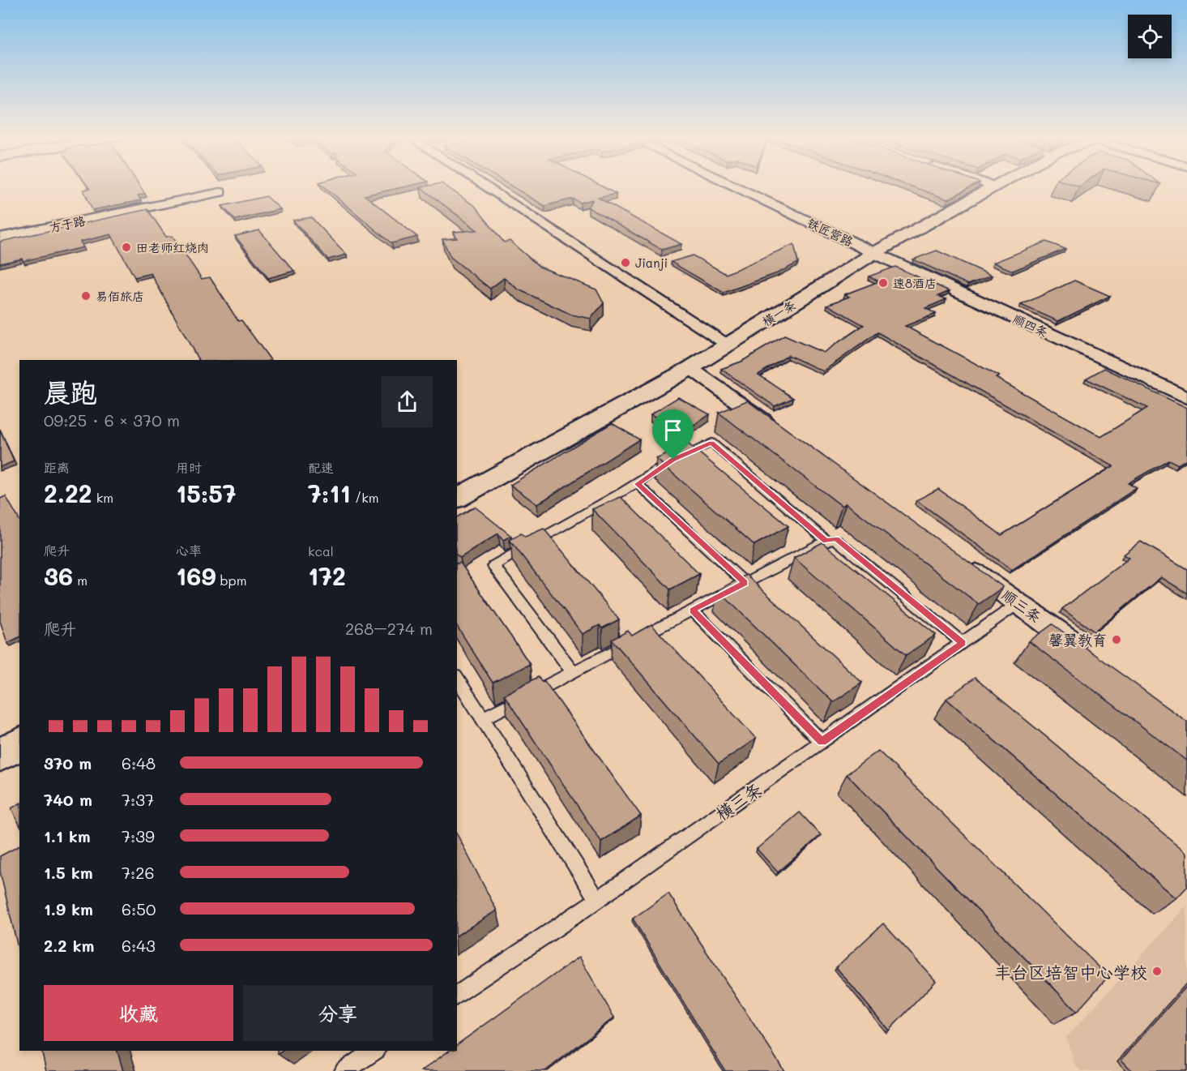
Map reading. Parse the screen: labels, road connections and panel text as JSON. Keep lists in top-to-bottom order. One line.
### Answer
{"streets":{"street":["方于路","铁匠营路","横一条","顺四条","顺三条"],"lane":["横三条"]},"crossings":[["铁匠营路","横一条"],["铁匠营路","顺四条"],["横一条","顺四条"],["顺三条","横三条"]],"places":["田老师红烧肉","Jianji","速8酒店","易佰旅店","馨翼教育","丰台区培智中心学校"],"page":{"heading":["晨跑","09:25 · 6 × 370 m"],"stats":[["距离","2.22 km"],["用时","15:57"],["配速","7:11 /km"],["爬升","36 m"],["心率","169 bpm"],["kcal","172"]],"chart":["爬升","268–274 m"],"list":[{"name":"370 m","note":"6:48"},{"name":"740 m","note":"7:37"},{"name":"1.1 km","note":"7:39"},{"name":"1.5 km","note":"7:26"},{"name":"1.9 km","note":"6:50"},{"name":"2.2 km","note":"6:43"}],"buttons":["收藏","分享"]}}
